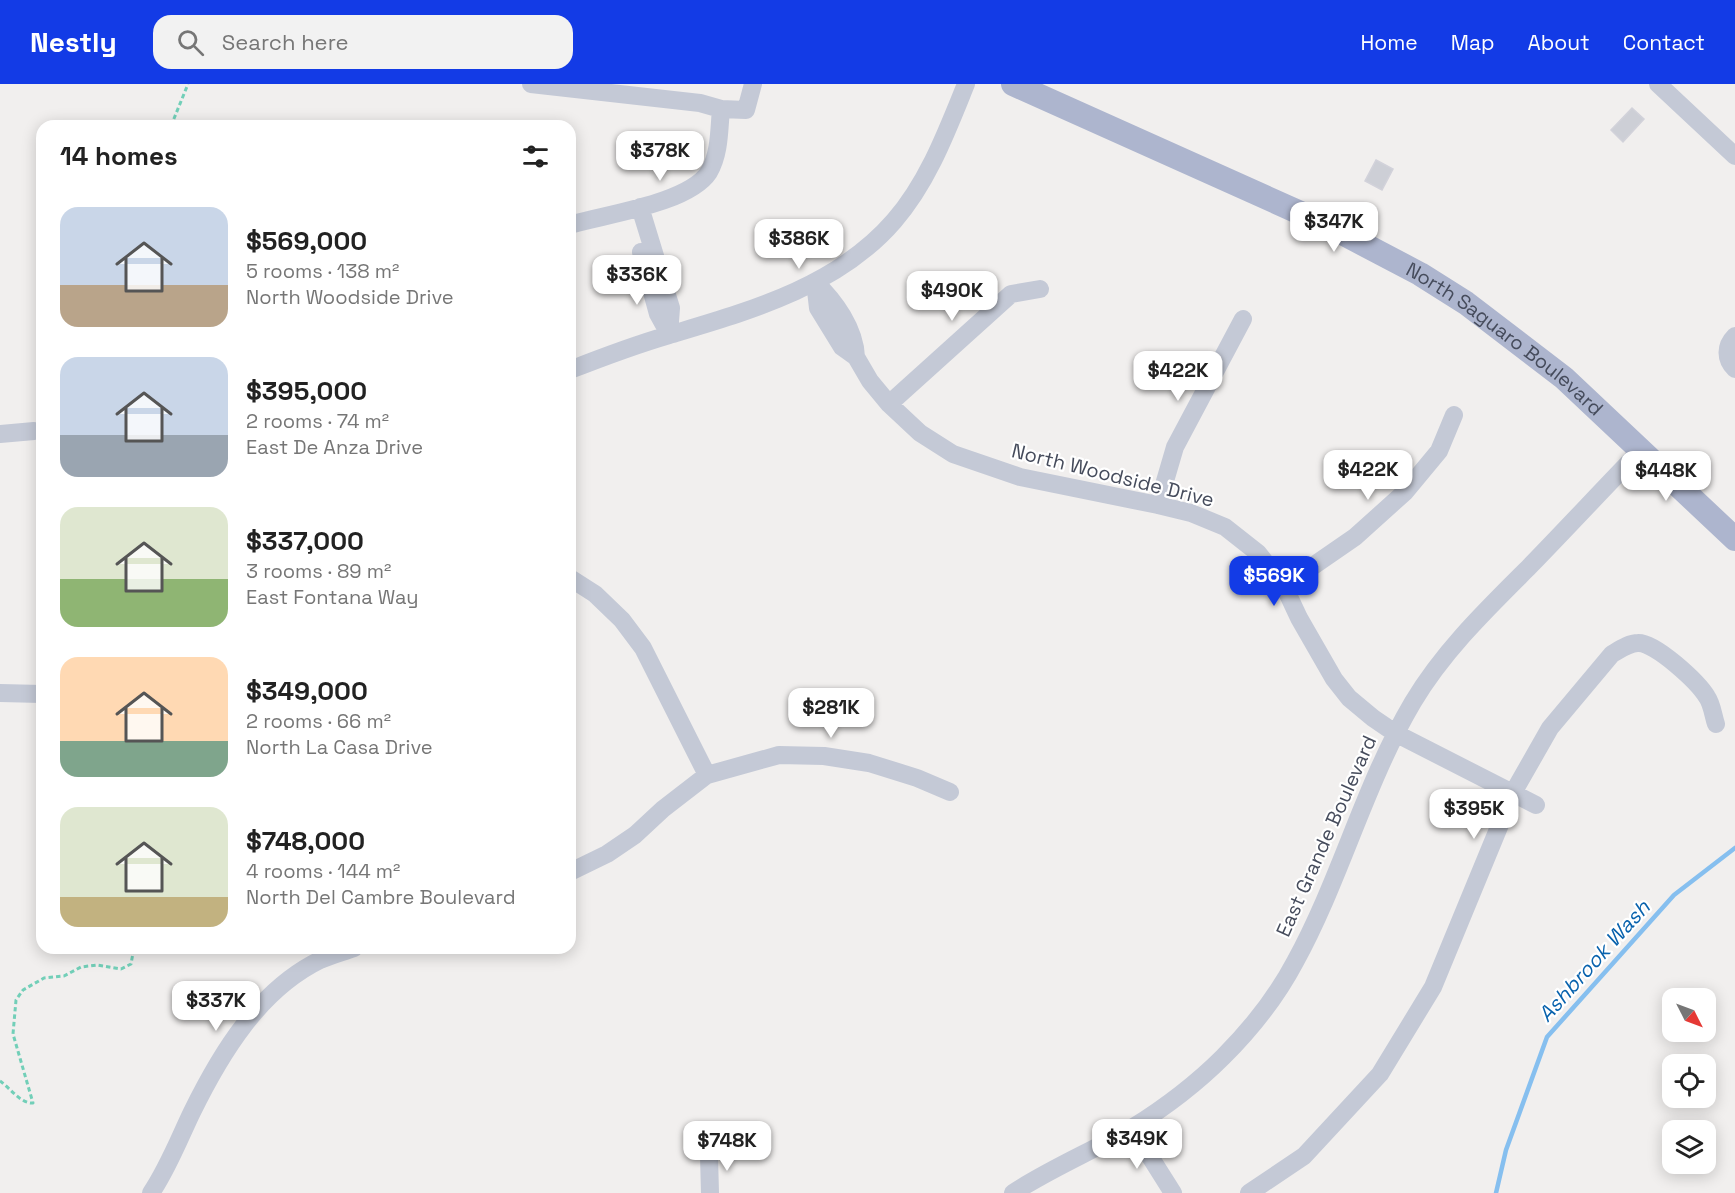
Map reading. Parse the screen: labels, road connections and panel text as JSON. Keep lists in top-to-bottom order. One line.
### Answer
{"streets":{"main road":["North Saguaro Boulevard"],"street":["North Woodside Drive","East Grande Boulevard"]},"crossings":[["North Saguaro Boulevard","East Grande Boulevard"],["North Woodside Drive","East Grande Boulevard"]],"water":["Ashbrook Wash"],"north":"bottom right","page":{"header":"Nestly","search":"Search here","nav":["Home","Map","About","Contact"],"heading":"14 homes","price":["$378K","$347K","$386K","$336K","$490K","$422K","$422K","$448K","$569K","$281K","$395K","$337K","$349K","$748K"],"list":[{"name":"$569,000","note":"5 rooms · 138 m² · North Woodside Drive"},{"name":"$395,000","note":"2 rooms · 74 m² · East De Anza Drive"},{"name":"$337,000","note":"3 rooms · 89 m² · East Fontana Way"},{"name":"$349,000","note":"2 rooms · 66 m² · North La Casa Drive"},{"name":"$748,000","note":"4 rooms · 144 m² · North Del Cambre Boulevard"}]}}
